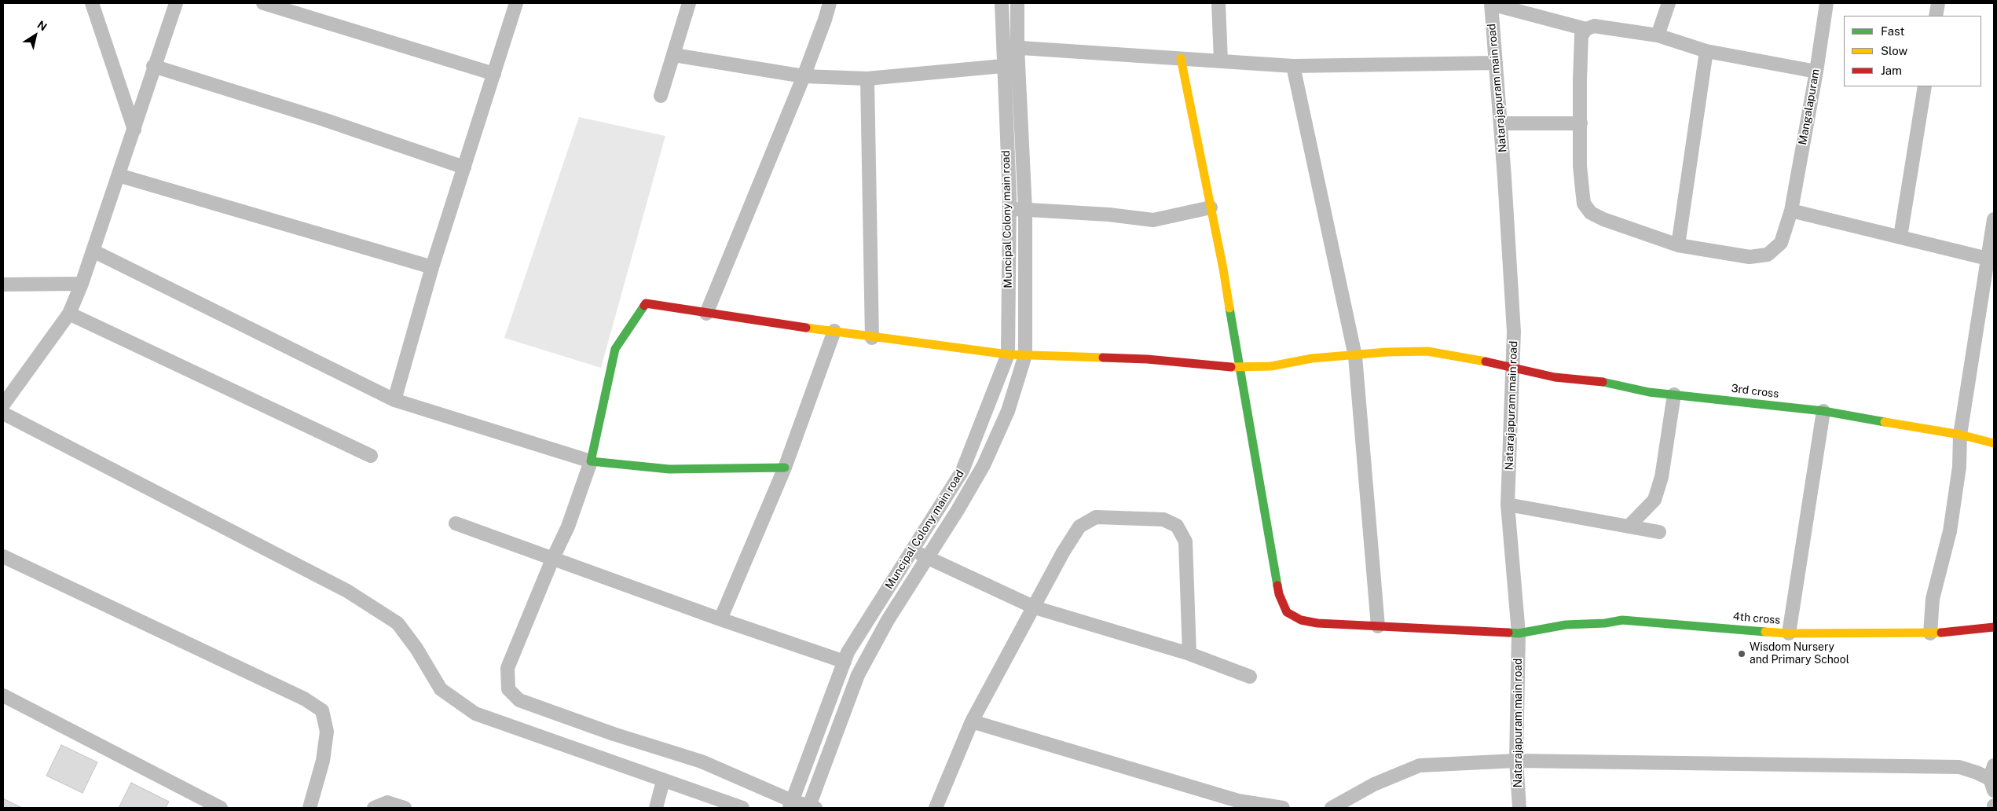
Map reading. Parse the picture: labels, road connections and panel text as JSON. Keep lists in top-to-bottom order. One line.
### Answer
{"streets":{"street":["Natarajapuram main road","Mangalapuram","Muncipal Colony main road","3rd cross","4th cross"]},"crossings":[["Natarajapuram main road","3rd cross"],["Natarajapuram main road","4th cross"],["Muncipal Colony main road","3rd cross"],["3rd cross","4th cross"]],"places":["Wisdom Nursery and Primary School"],"legend":["Fast","Slow","Jam"],"north":"top right"}
